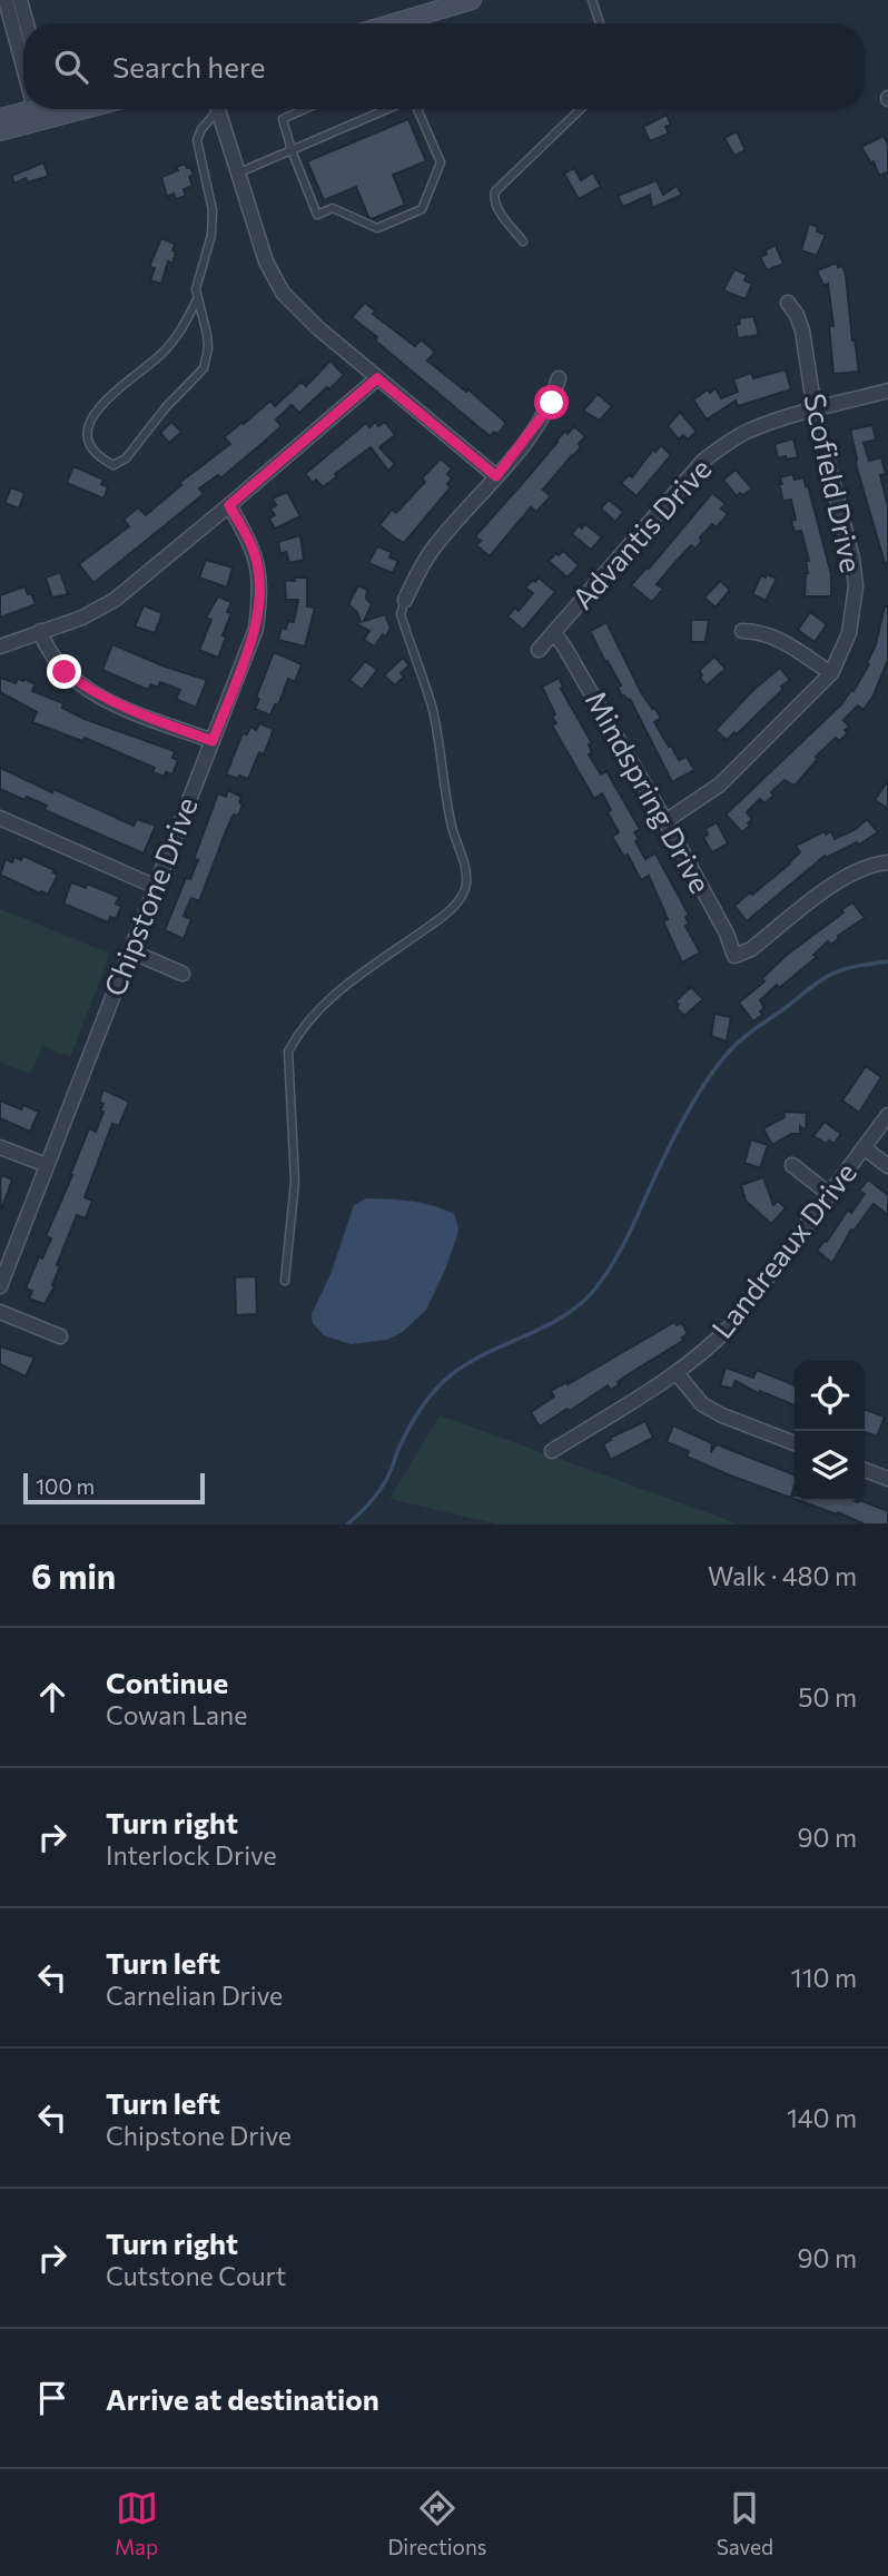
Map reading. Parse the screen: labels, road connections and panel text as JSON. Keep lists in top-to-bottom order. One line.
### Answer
{"streets":{"street":["Scofield Drive","Advantis Drive","Mindspring Drive","Chipstone Drive","Landreaux Drive"]},"crossings":[["Scofield Drive","Advantis Drive"],["Scofield Drive","Mindspring Drive"],["Advantis Drive","Mindspring Drive"]],"scale_bar":"100 m","page":{"search":"Search here","scale":"100 m","heading":["6 min","Walk · 480 m"],"list":[["Continue","Cowan Lane","50 m"],["Turn right","Interlock Drive","90 m"],["Turn left","Carnelian Drive","110 m"],["Turn left","Chipstone Drive","140 m"],["Turn right","Cutstone Court","90 m"],"Arrive at destination"],"nav":["Map","Directions","Saved"]}}
